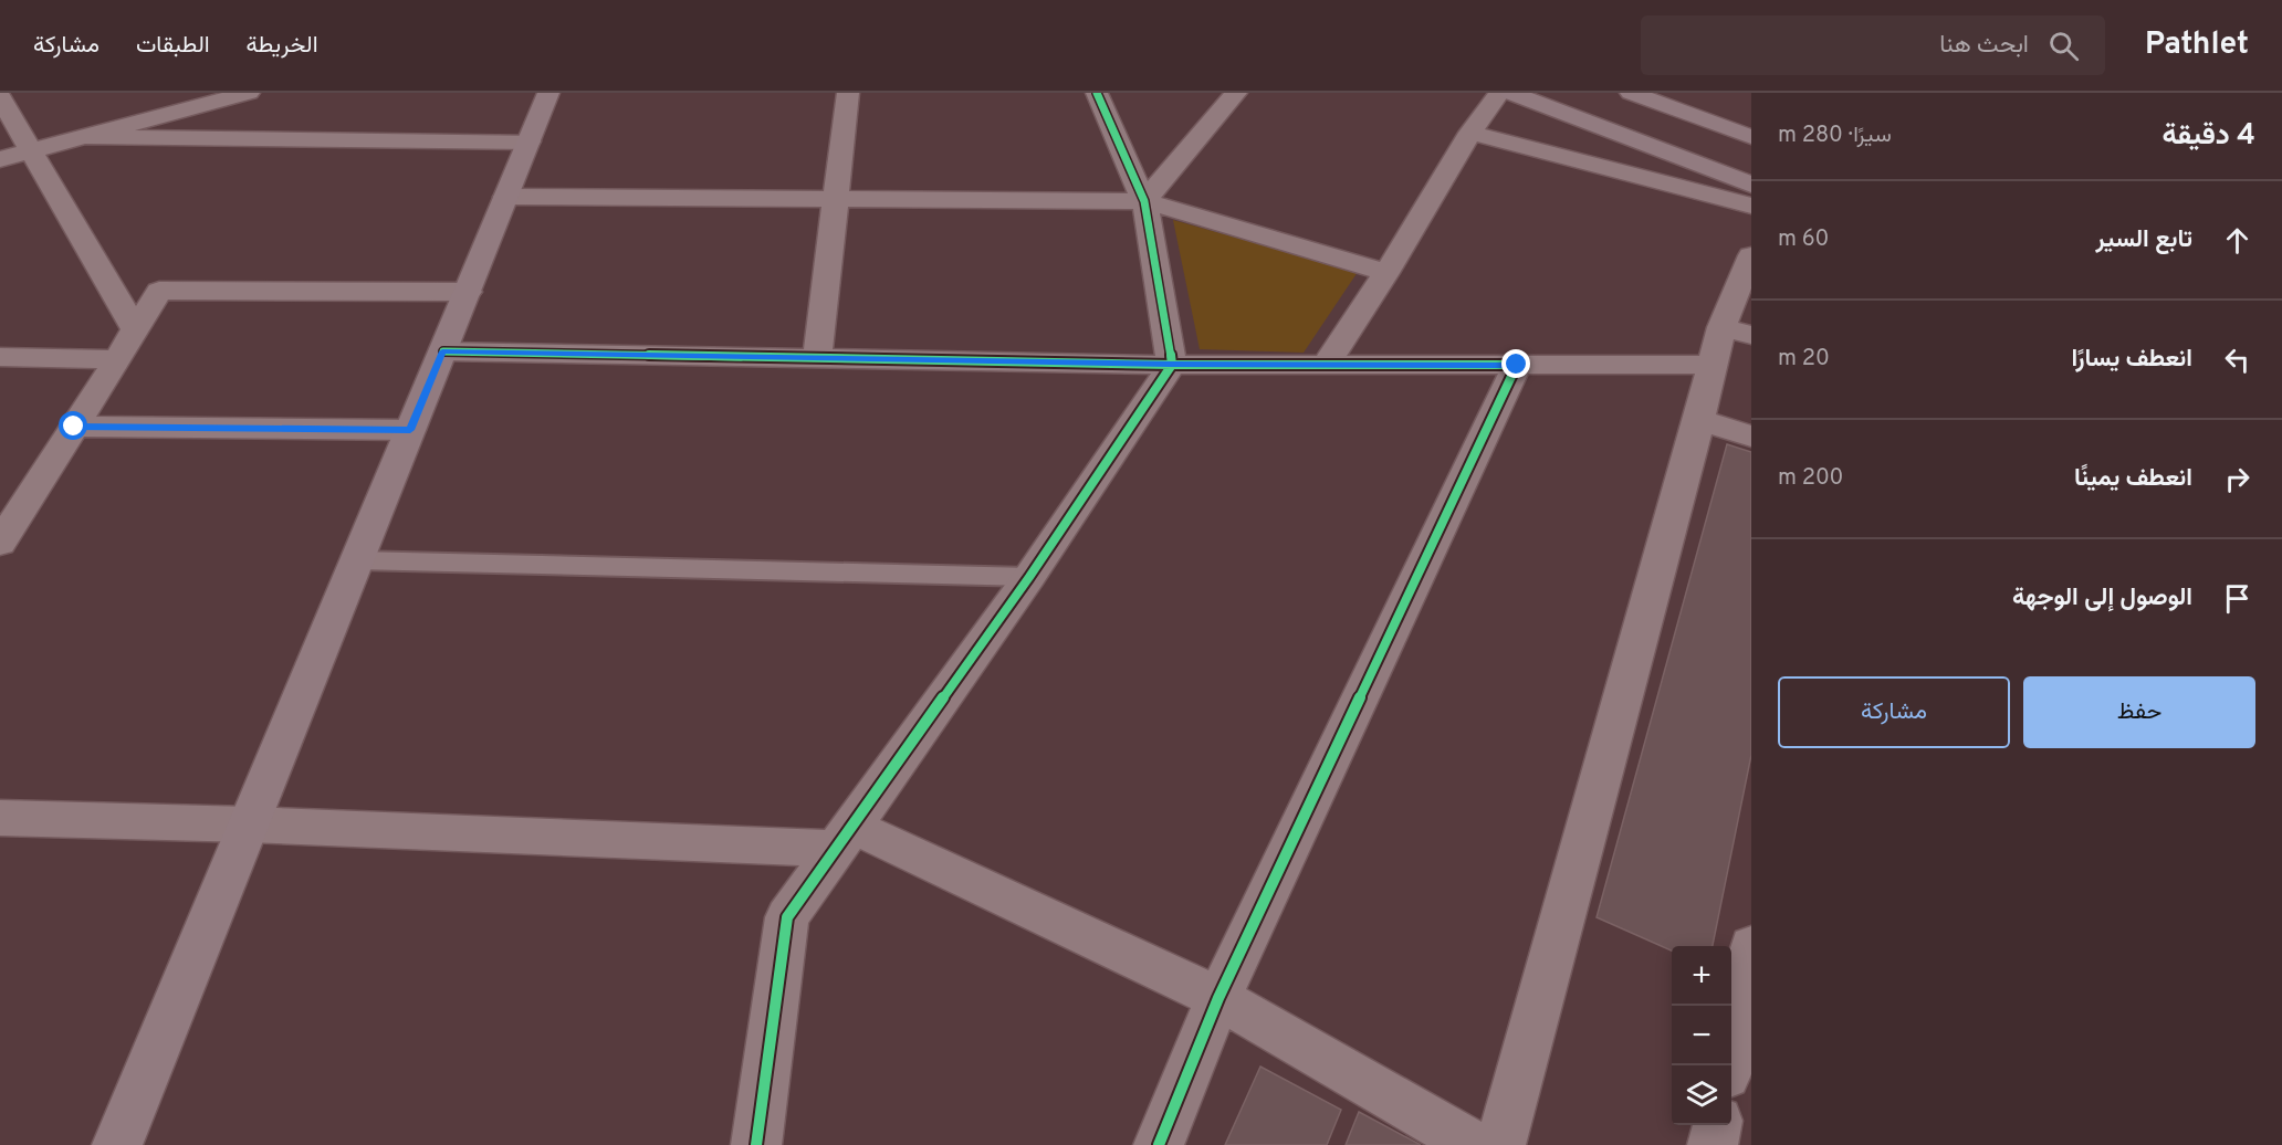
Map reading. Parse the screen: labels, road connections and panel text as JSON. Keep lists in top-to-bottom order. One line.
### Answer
{"page":{"header":"Pathlet","search":"ابحث هنا","nav":["الخريطة","الطبقات","مشاركة"],"heading":["4 دقيقة","سيرًا · 280 m"],"list":[["تابع السير","60 m"],["انعطف يسارًا","20 m"],["انعطف يمينًا","200 m"],"الوصول إلى الوجهة"],"buttons":["حفظ","مشاركة"],"map_buttons":["+","−"]}}
